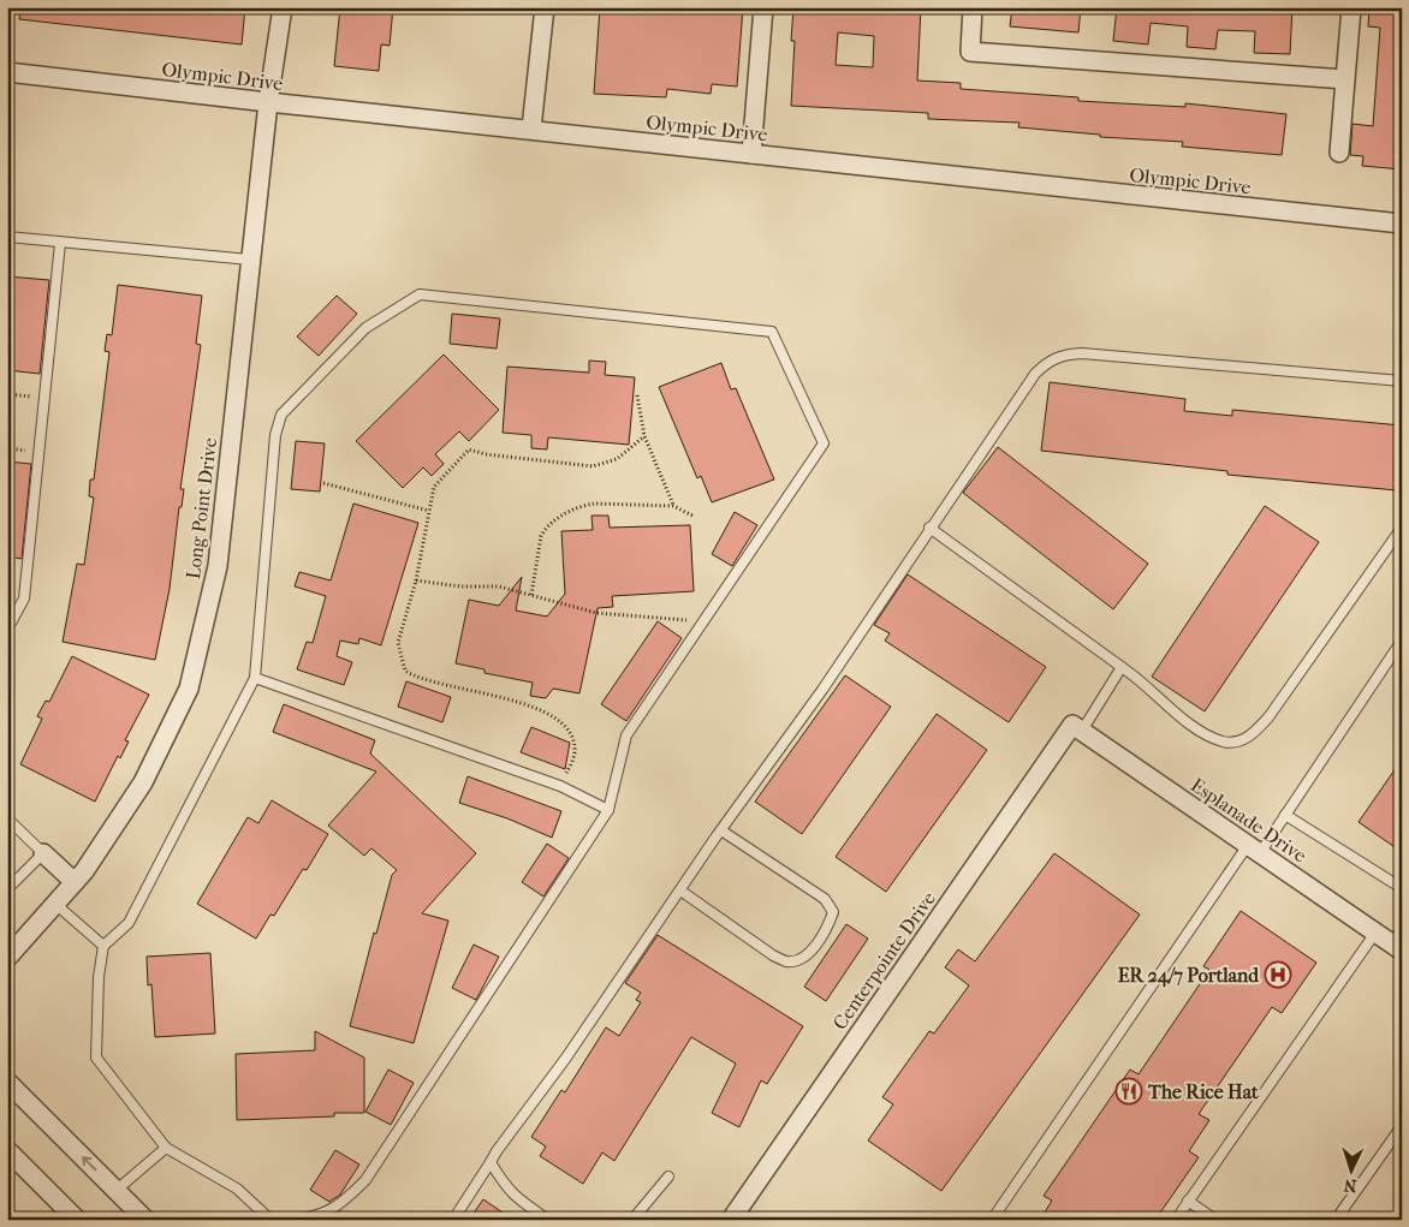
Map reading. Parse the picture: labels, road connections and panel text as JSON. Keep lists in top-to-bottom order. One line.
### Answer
{"streets":{"street":["Olympic Drive","Long Point Drive","Esplanade Drive","Centerpointe Drive"]},"crossings":[["Olympic Drive","Long Point Drive"],["Esplanade Drive","Centerpointe Drive"]],"places":{"hospital":["ER 24/7 Portland"],"restaurant":["The Rice Hat"]},"north":"bottom"}
